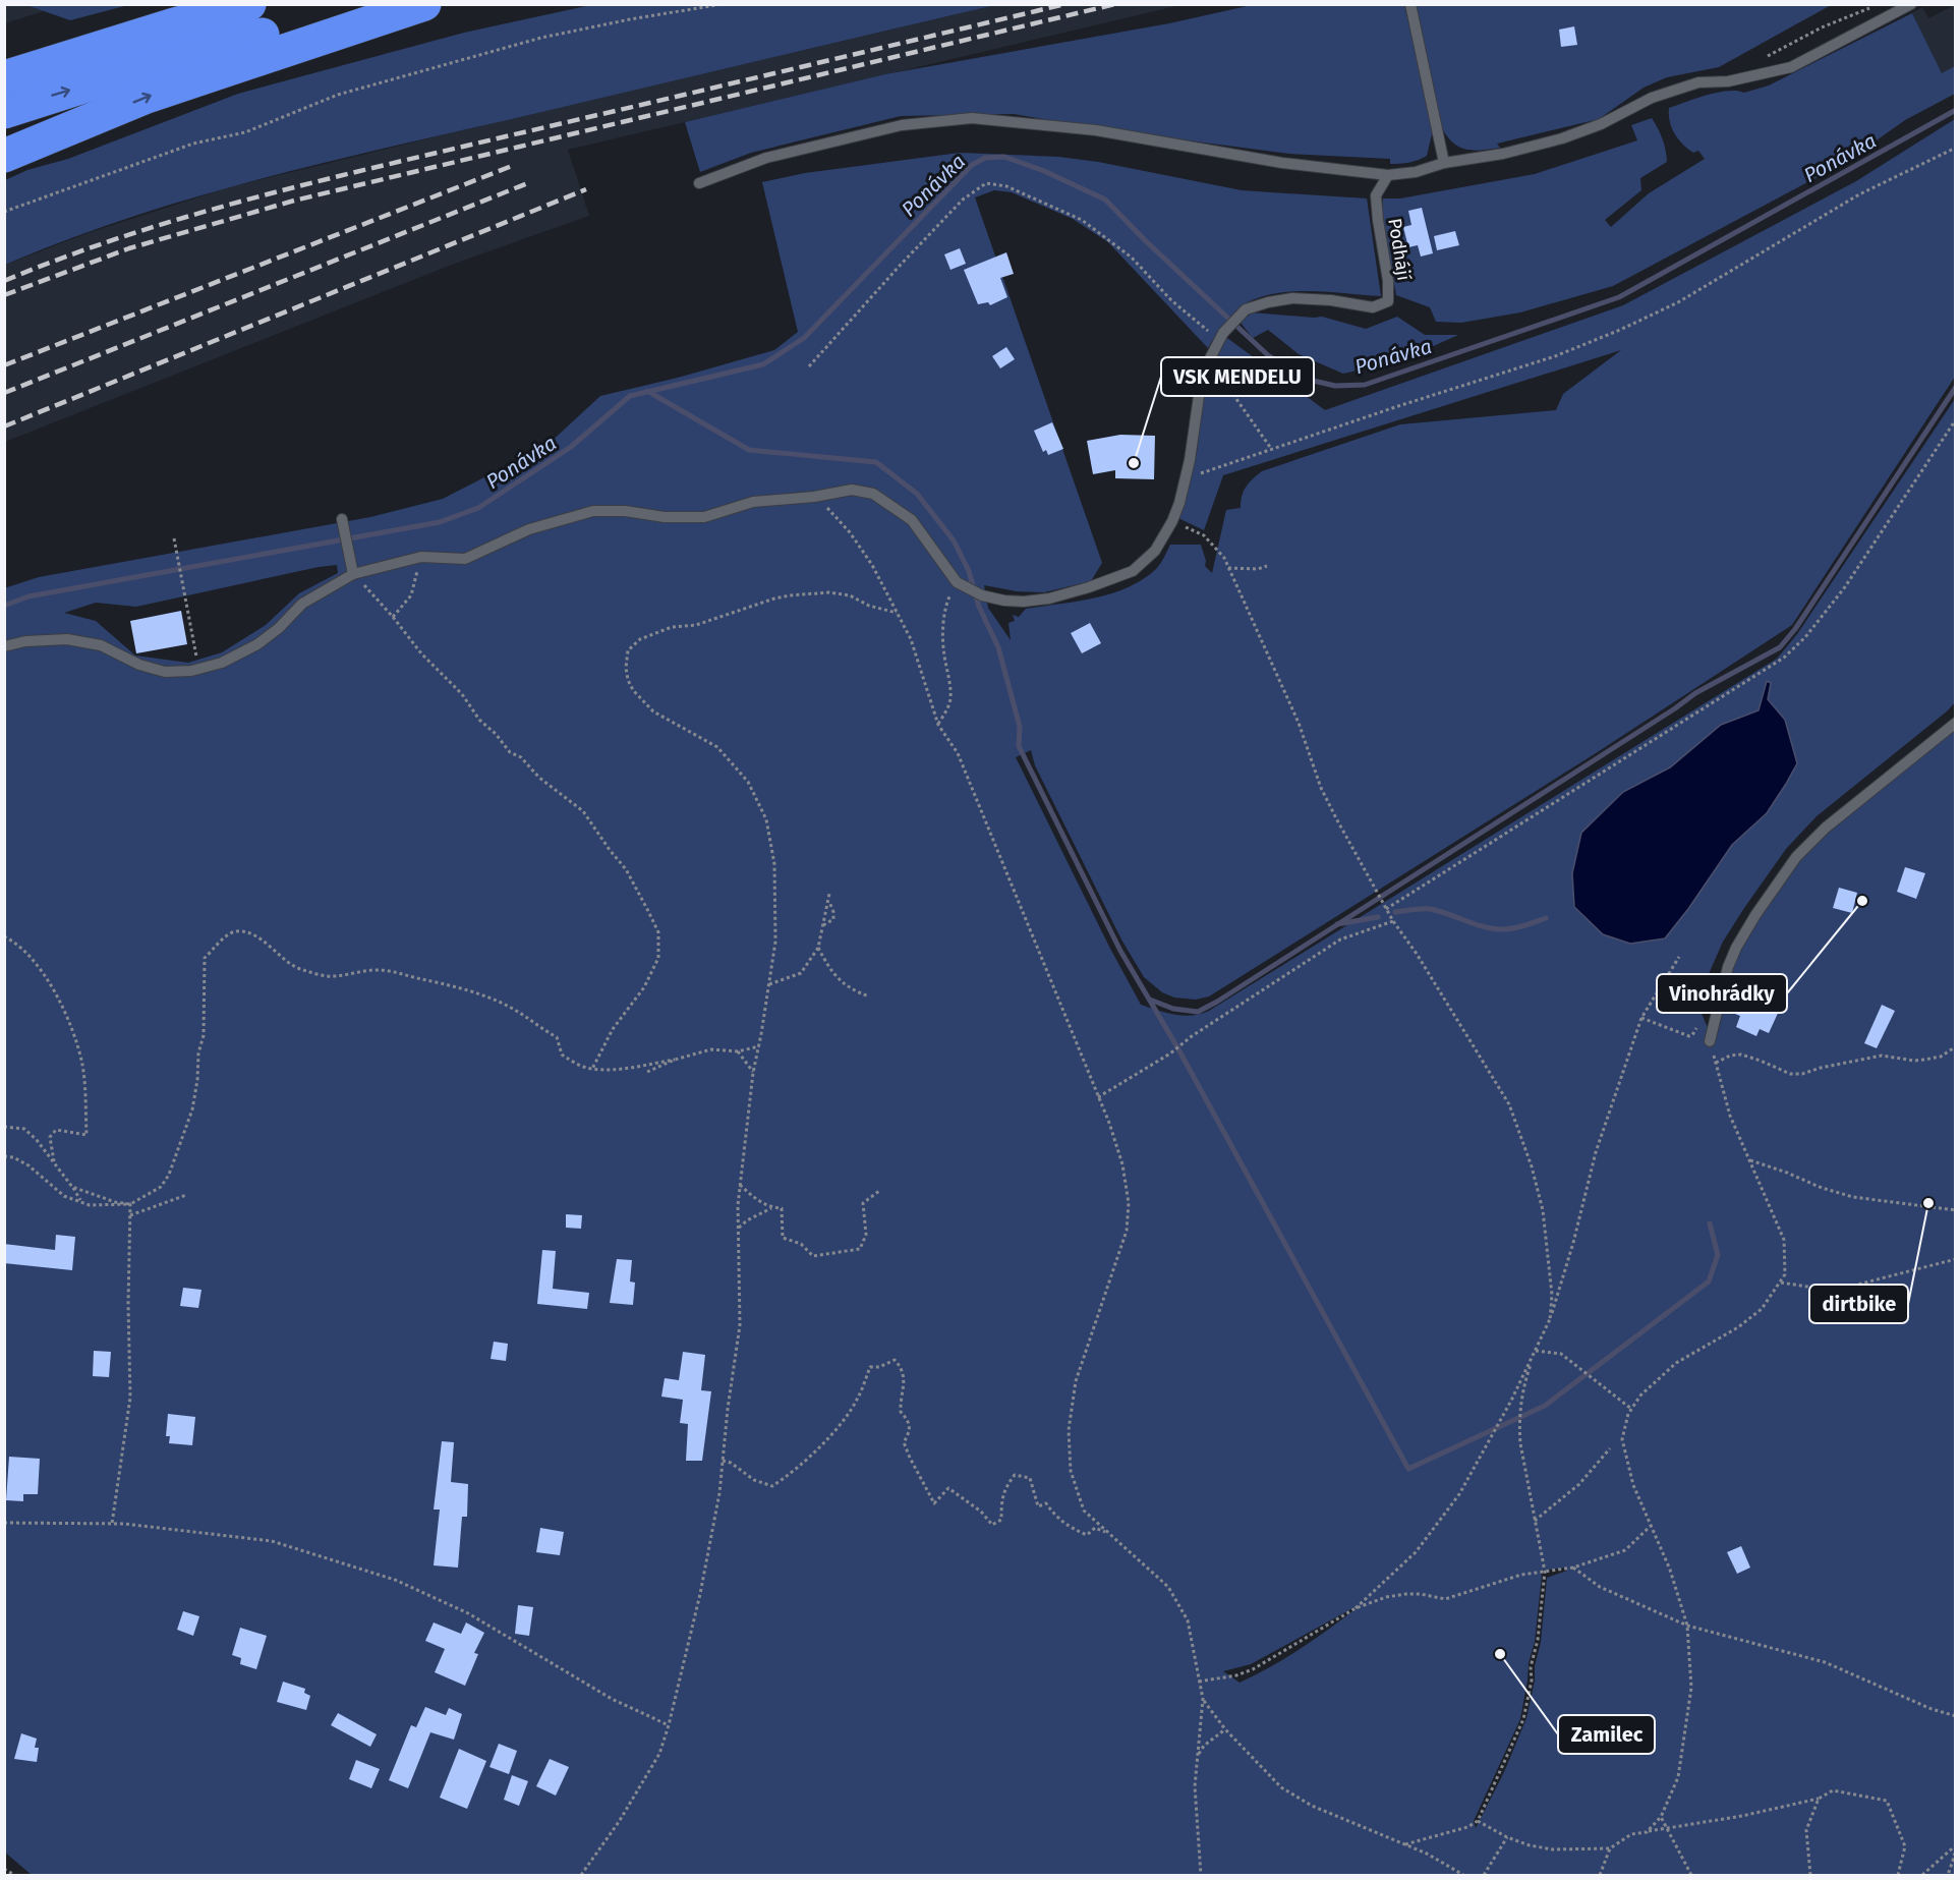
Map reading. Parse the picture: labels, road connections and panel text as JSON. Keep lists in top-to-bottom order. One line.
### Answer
{"streets":{"lane":["Podhájí"]},"water":["Ponávka"],"places":["VSK MENDELU","Vinohrádky","dirtbike","Zamilec"]}
